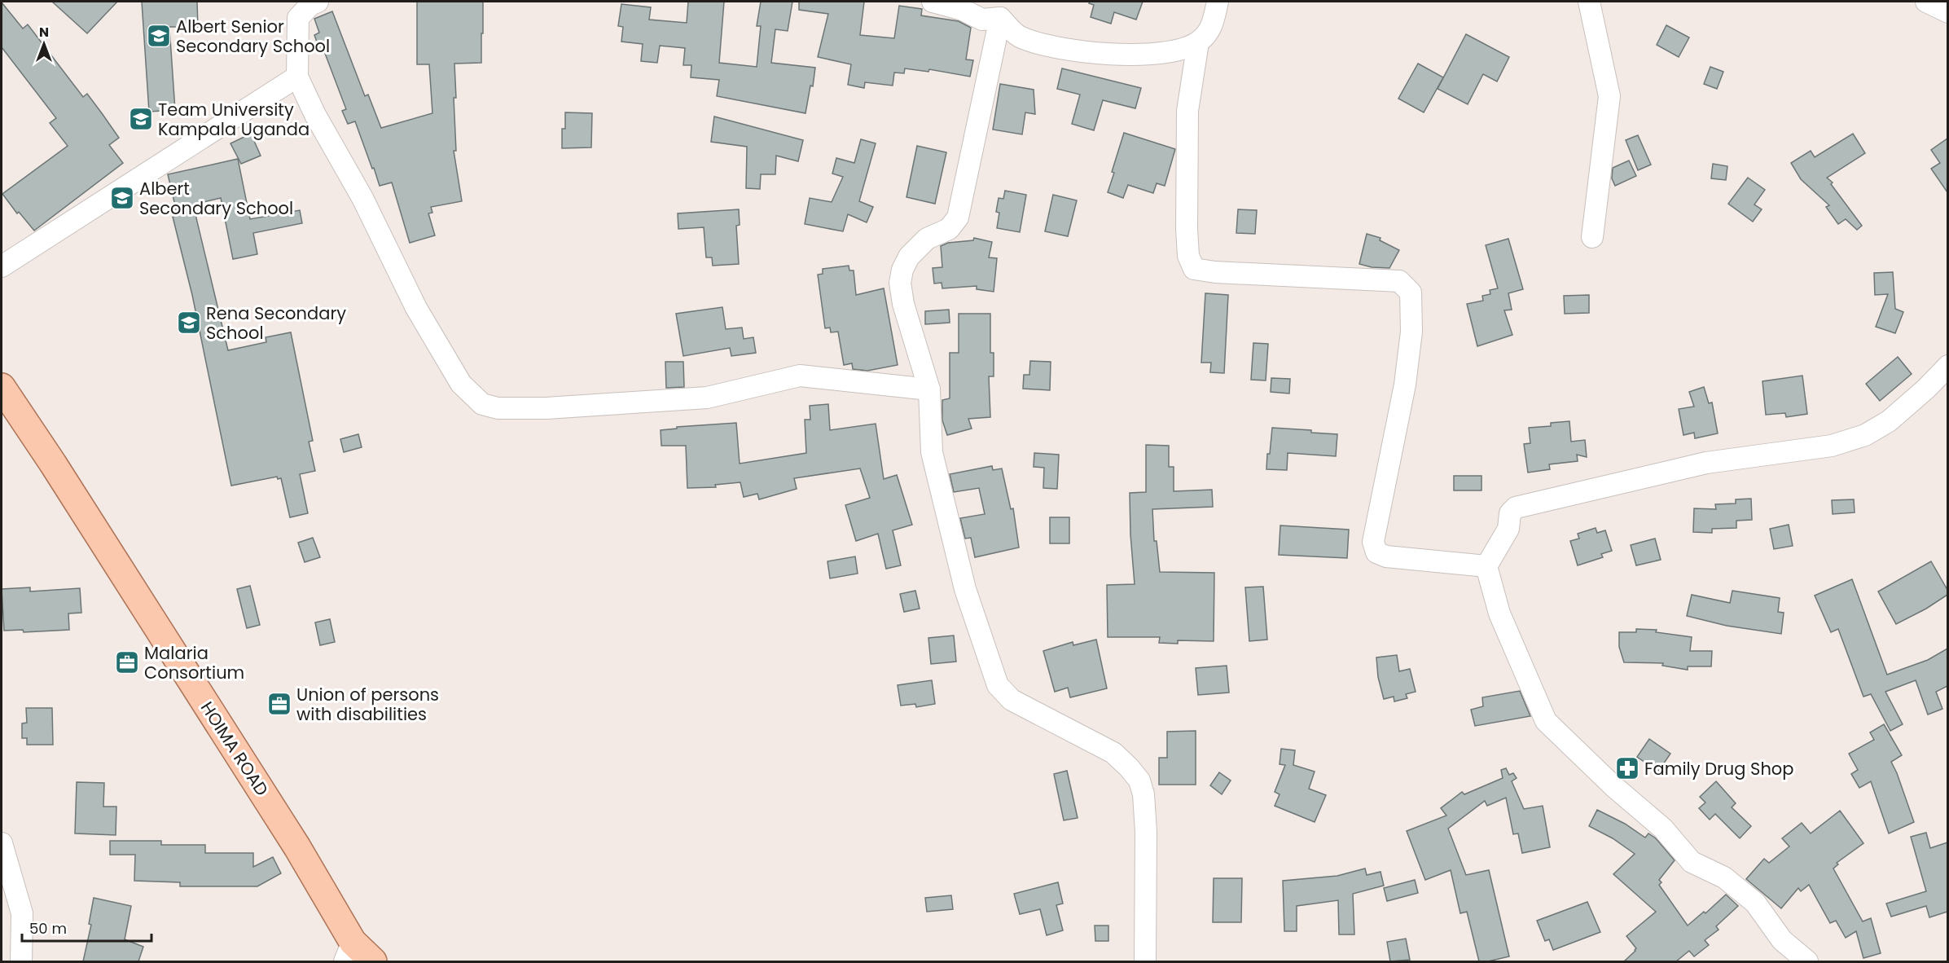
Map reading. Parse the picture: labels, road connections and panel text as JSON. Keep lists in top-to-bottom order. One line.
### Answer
{"streets":{"main road":["HOIMA ROAD"]},"places":{"school or university":["Albert Senior Secondary School","Team University Kampala Uganda","Albert Secondary School","Rena Secondary School"],"office":["Malaria Consortium","Union of persons with disabilities"],"pharmacy":["Family Drug Shop"]},"scale_bar":"50 m","north":"top"}
